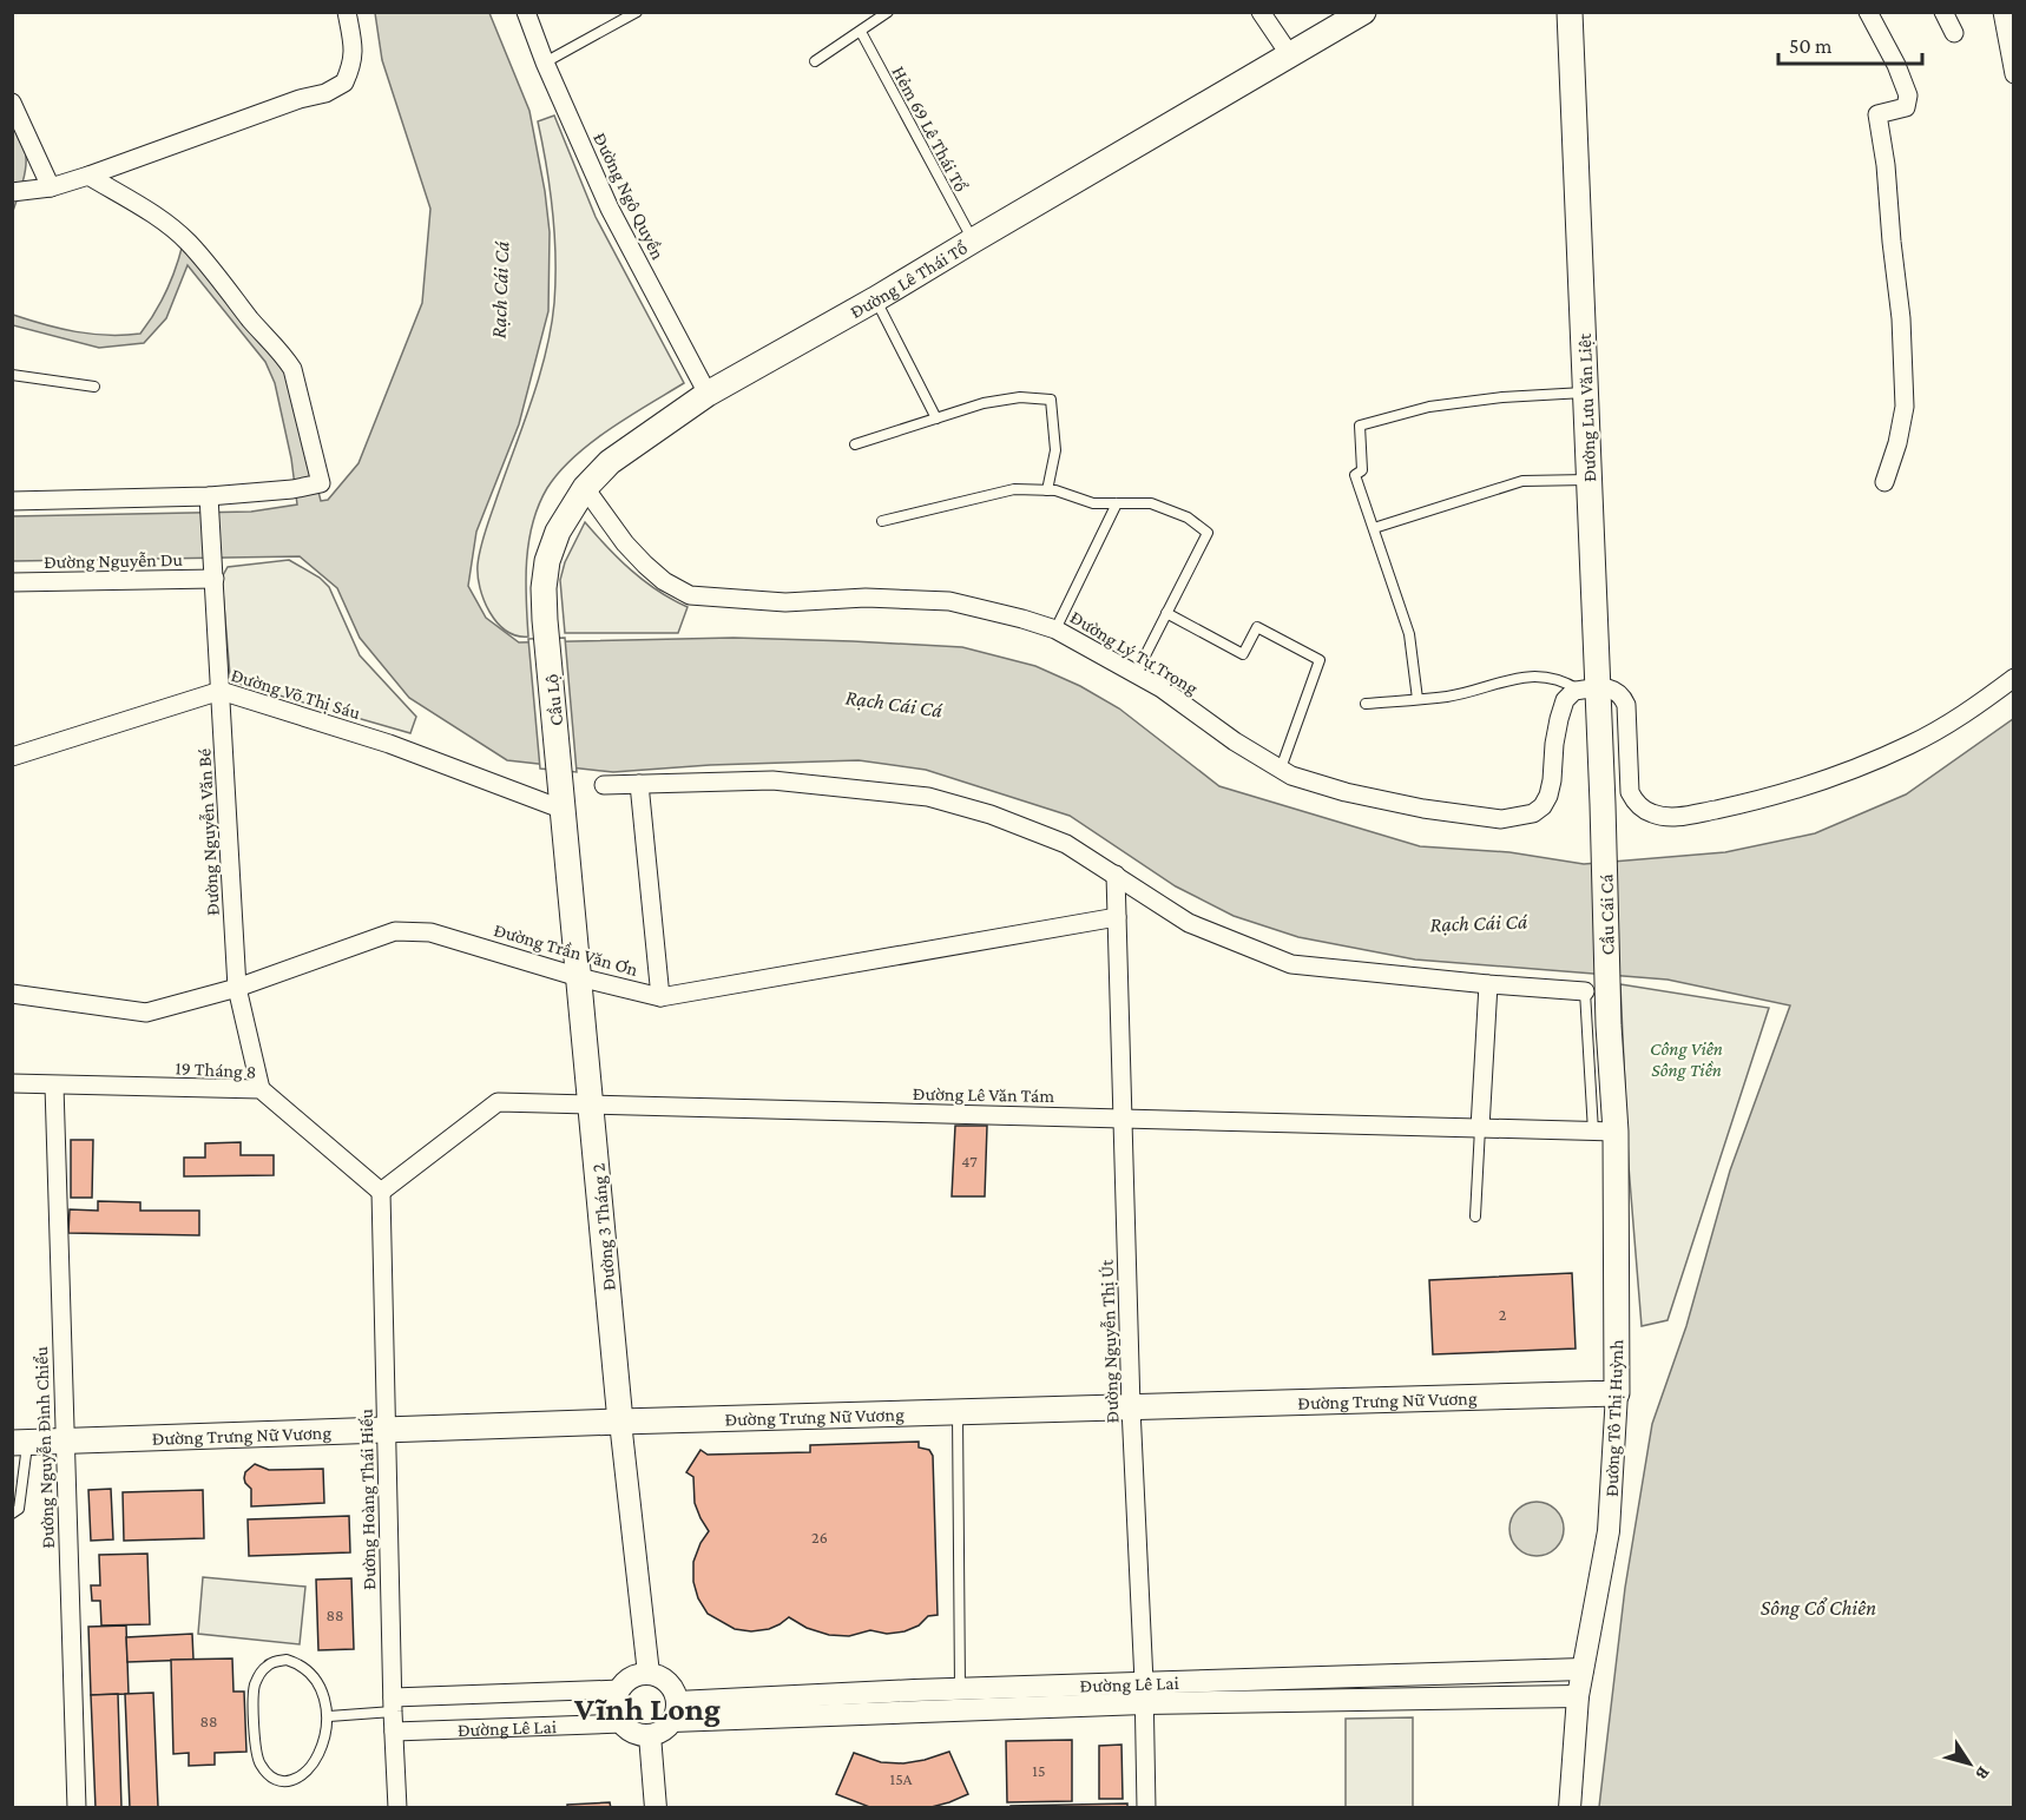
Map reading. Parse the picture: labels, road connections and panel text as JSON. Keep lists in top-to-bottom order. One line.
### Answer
{"streets":{"main road":["Đường Lê Thái Tổ","Đường Lưu Văn Liệt","Cầu Lộ","Cầu Cái Cá","Đường 3 Tháng 2","Đường Trưng Nữ Vương","Đường Tô Thị Huỳnh"],"street":["Đường Ngô Quyền","Đường Nguyễn Du","Đường Lý Tự Trọng","Đường Võ Thị Sáu","Đường Nguyễn Văn Bé","Đường Trần Văn Ơn","19 Tháng 8","Đường Lê Văn Tám","Đường Nguyễn Thị Út","Đường Nguyễn Đình Chiểu","Đường Hoàng Thái Hiếu","Đường Lê Lai"],"lane":["Hẻm 69 Lê Thái Tổ"]},"crossings":[["Hẻm 69 Lê Thái Tổ","Đường Lê Thái Tổ"],["Đường Ngô Quyền","Đường Lê Thái Tổ"],["Đường Lê Thái Tổ","Đường Lý Tự Trọng"],["Đường Lê Thái Tổ","Cầu Lộ"],["Đường Lưu Văn Liệt","Đường Lý Tự Trọng"],["Đường Lưu Văn Liệt","Cầu Cái Cá"],["Đường Nguyễn Du","Đường Nguyễn Văn Bé"],["Đường Võ Thị Sáu","Đường Nguyễn Văn Bé"],["Đường Võ Thị Sáu","Đường 3 Tháng 2"],["Cầu Lộ","Đường 3 Tháng 2"],["Đường Nguyễn Văn Bé","Đường Trần Văn Ơn"],["Đường Nguyễn Văn Bé","19 Tháng 8"],["Cầu Cái Cá","Đường Tô Thị Huỳnh"],["Đường Trần Văn Ơn","Đường 3 Tháng 2"],["Đường Trần Văn Ơn","Đường Nguyễn Thị Út"],["19 Tháng 8","Đường Lê Văn Tám"],["19 Tháng 8","Đường Nguyễn Đình Chiểu"],["19 Tháng 8","Đường Hoàng Thái Hiếu"],["Đường Lê Văn Tám","Đường 3 Tháng 2"],["Đường Lê Văn Tám","Đường Nguyễn Thị Út"],["Đường Lê Văn Tám","Đường Tô Thị Huỳnh"],["Đường Lê Văn Tám","Đường Hoàng Thái Hiếu"],["Đường 3 Tháng 2","Đường Trưng Nữ Vương"],["Đường 3 Tháng 2","Đường Lê Lai"],["Đường Nguyễn Thị Út","Đường Trưng Nữ Vương"],["Đường Nguyễn Thị Út","Đường Lê Lai"],["Đường Trưng Nữ Vương","Đường Tô Thị Huỳnh"],["Đường Trưng Nữ Vương","Đường Nguyễn Đình Chiểu"],["Đường Trưng Nữ Vương","Đường Hoàng Thái Hiếu"],["Đường Tô Thị Huỳnh","Đường Lê Lai"],["Đường Hoàng Thái Hiếu","Đường Lê Lai"]],"districts":["Vĩnh Long"],"water":["Rạch Cái Cá","Sông Cổ Chiên"],"parks":["Công Viên Sông Tiền"],"house_numbers":["47","2","26","88","88","15","15A"],"scale_bar":"50 m","north":"bottom right"}
